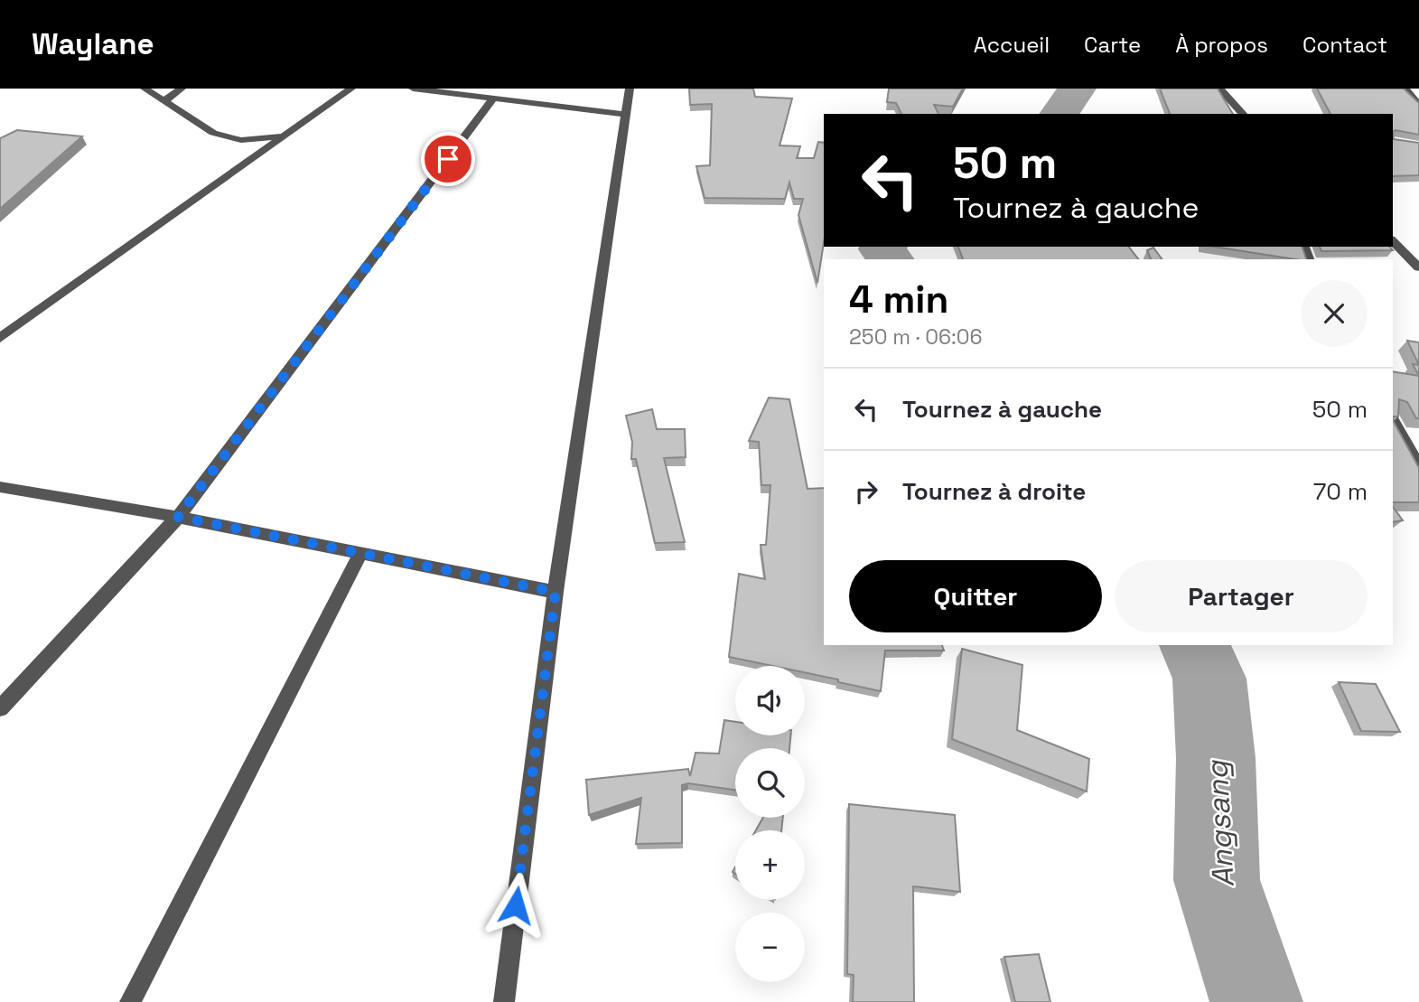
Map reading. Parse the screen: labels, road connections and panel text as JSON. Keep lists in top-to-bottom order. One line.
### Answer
{"water":["Angsang"],"page":{"header":"Waylane","nav":["Accueil","Carte","À propos","Contact"],"turn":["50 m","Tournez à gauche"],"heading":["4 min","250 m · 06:06"],"list":[{"name":"Tournez à gauche","value":"50 m"},{"name":"Tournez à droite","value":"70 m"}],"buttons":["Quitter","Partager"],"map_buttons":["+","−"]}}
